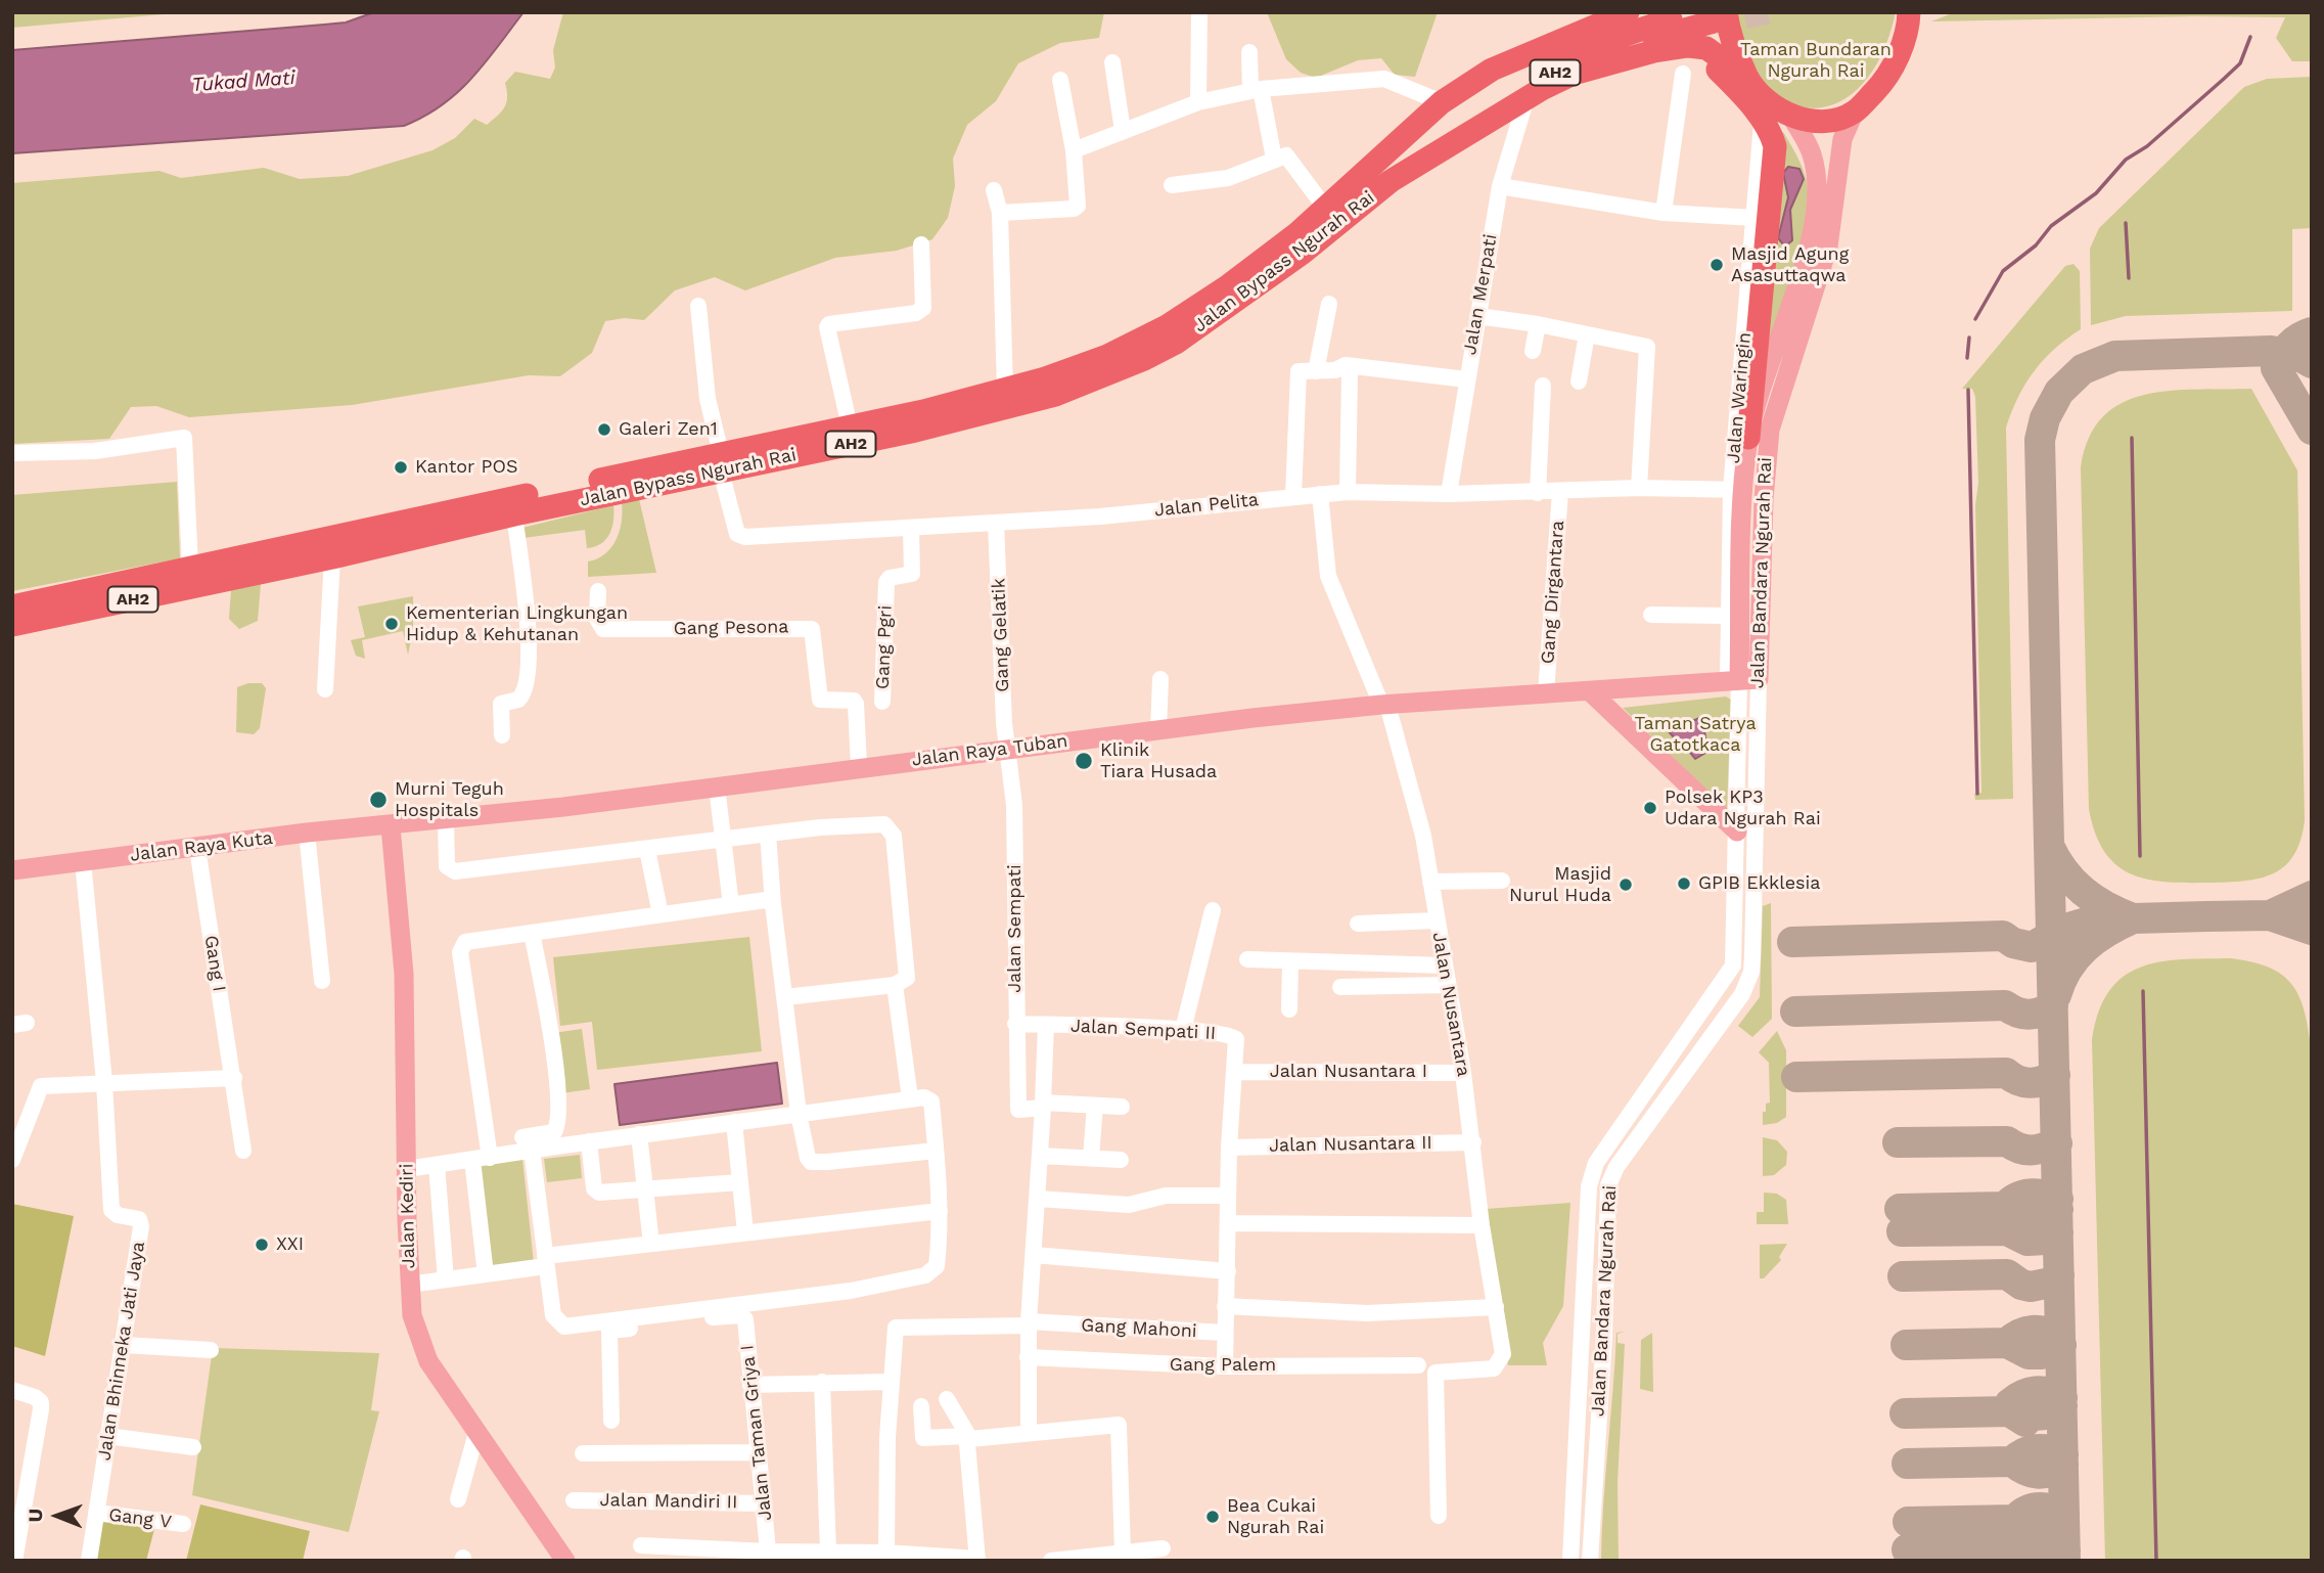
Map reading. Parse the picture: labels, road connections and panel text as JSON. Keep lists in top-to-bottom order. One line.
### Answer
{"streets":{"highway":["AH2","Jalan Bypass Ngurah Rai"],"main road":["Jalan Bandara Ngurah Rai","Jalan Raya Tuban","Jalan Raya Kuta","Jalan Kediri"],"street":["Jalan Merpati","Jalan Waringin","Jalan Pelita","Gang Dirgantara","Gang Pesona","Gang Gelatik","Gang Pgri","Jalan Sempati","Gang I","Jalan Nusantara","Jalan Sempati II","Jalan Nusantara I","Jalan Nusantara II","Gang Mahoni","Jalan Bhinneka Jati Jaya","Gang Palem","Jalan Taman Griya I","Jalan Mandiri II","Gang V"]},"crossings":[["AH2","Jalan Bypass Ngurah Rai"],["Jalan Bypass Ngurah Rai","Jalan Pelita"],["Jalan Merpati","Jalan Pelita"],["Jalan Waringin","Jalan Pelita"],["Jalan Waringin","Jalan Bandara Ngurah Rai"],["Jalan Waringin","Jalan Raya Tuban"],["Jalan Pelita","Jalan Bandara Ngurah Rai"],["Jalan Pelita","Gang Dirgantara"],["Jalan Pelita","Gang Gelatik"],["Jalan Pelita","Gang Pgri"],["Jalan Pelita","Jalan Nusantara"],["Jalan Bandara Ngurah Rai","Jalan Raya Tuban"],["Gang Dirgantara","Jalan Raya Tuban"],["Gang Pesona","Jalan Raya Tuban"],["Gang Gelatik","Jalan Raya Tuban"],["Gang Gelatik","Jalan Sempati"],["Jalan Raya Tuban","Jalan Raya Kuta"],["Jalan Raya Tuban","Jalan Sempati"],["Jalan Raya Tuban","Jalan Nusantara"],["Jalan Raya Tuban","Jalan Kediri"],["Jalan Raya Kuta","Gang I"],["Jalan Raya Kuta","Jalan Kediri"],["Jalan Sempati","Jalan Sempati II"],["Jalan Nusantara","Jalan Nusantara I"],["Jalan Nusantara","Jalan Nusantara II"],["Jalan Sempati II","Jalan Nusantara I"],["Jalan Sempati II","Gang Mahoni"],["Jalan Nusantara I","Gang Mahoni"],["Jalan Nusantara II","Gang Mahoni"],["Jalan Bhinneka Jati Jaya","Gang V"],["Jalan Taman Griya I","Jalan Mandiri II"]],"water":["Tukad Mati"],"parks":["Taman Bundaran Ngurah Rai","Taman Satrya Gatotkaca"],"places":["Masjid Agung Asasuttaqwa","Galeri Zen1","Kantor POS","Kementerian Lingkungan Hidup & Kehutanan","Klinik Tiara Husada","Murni Teguh Hospitals","Polsek KP3 Udara Ngurah Rai","GPIB Ekklesia","Masjid Nurul Huda","XXI","Bea Cukai Ngurah Rai"],"north":"left"}
